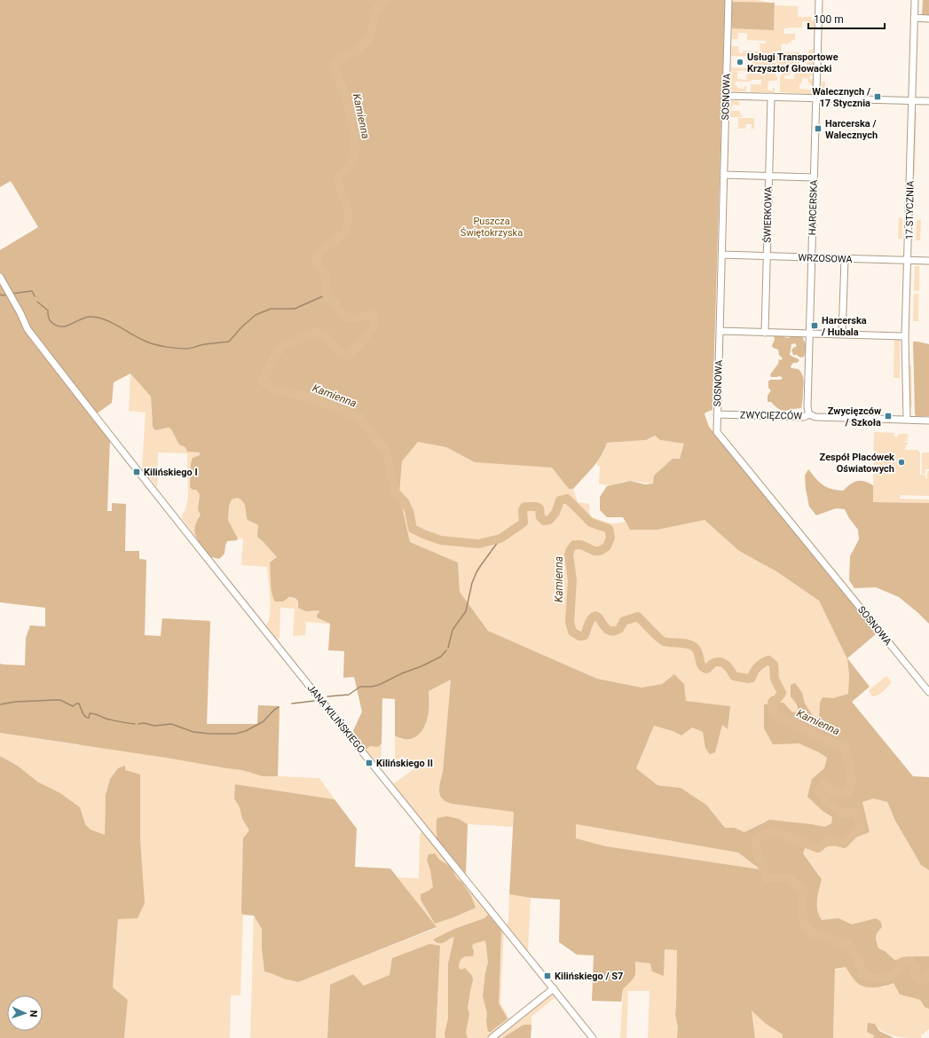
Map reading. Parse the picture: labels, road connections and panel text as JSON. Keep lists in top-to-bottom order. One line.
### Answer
{"streets":{"street":["SOSNOWA","HARCERSKA","17 STYCZNIA","ŚWIERKOWA","WRZOSOWA","ZWYCIĘZCÓW","JANA KILIŃSKIEGO"]},"crossings":[["SOSNOWA","WRZOSOWA"],["SOSNOWA","ZWYCIĘZCÓW"],["HARCERSKA","WRZOSOWA"],["HARCERSKA","ZWYCIĘZCÓW"],["17 STYCZNIA","WRZOSOWA"],["17 STYCZNIA","ZWYCIĘZCÓW"],["ŚWIERKOWA","WRZOSOWA"]],"water":["Kamienna"],"parks":["Puszcza Świętokrzyska"],"places":{"other":["Usługi Transportowe Krzysztof Głowacki","Zespół Placówek Oświatowych"],"transit":["Walecznych / 17 Stycznia","Harcerska / Walecznych","Harcerska / Hubala","Zwycięzców / Szkoła","Kilińskiego I","Kilińskiego II","Kilińskiego / S7"]},"scale_bar":"100 m","north":"right"}
